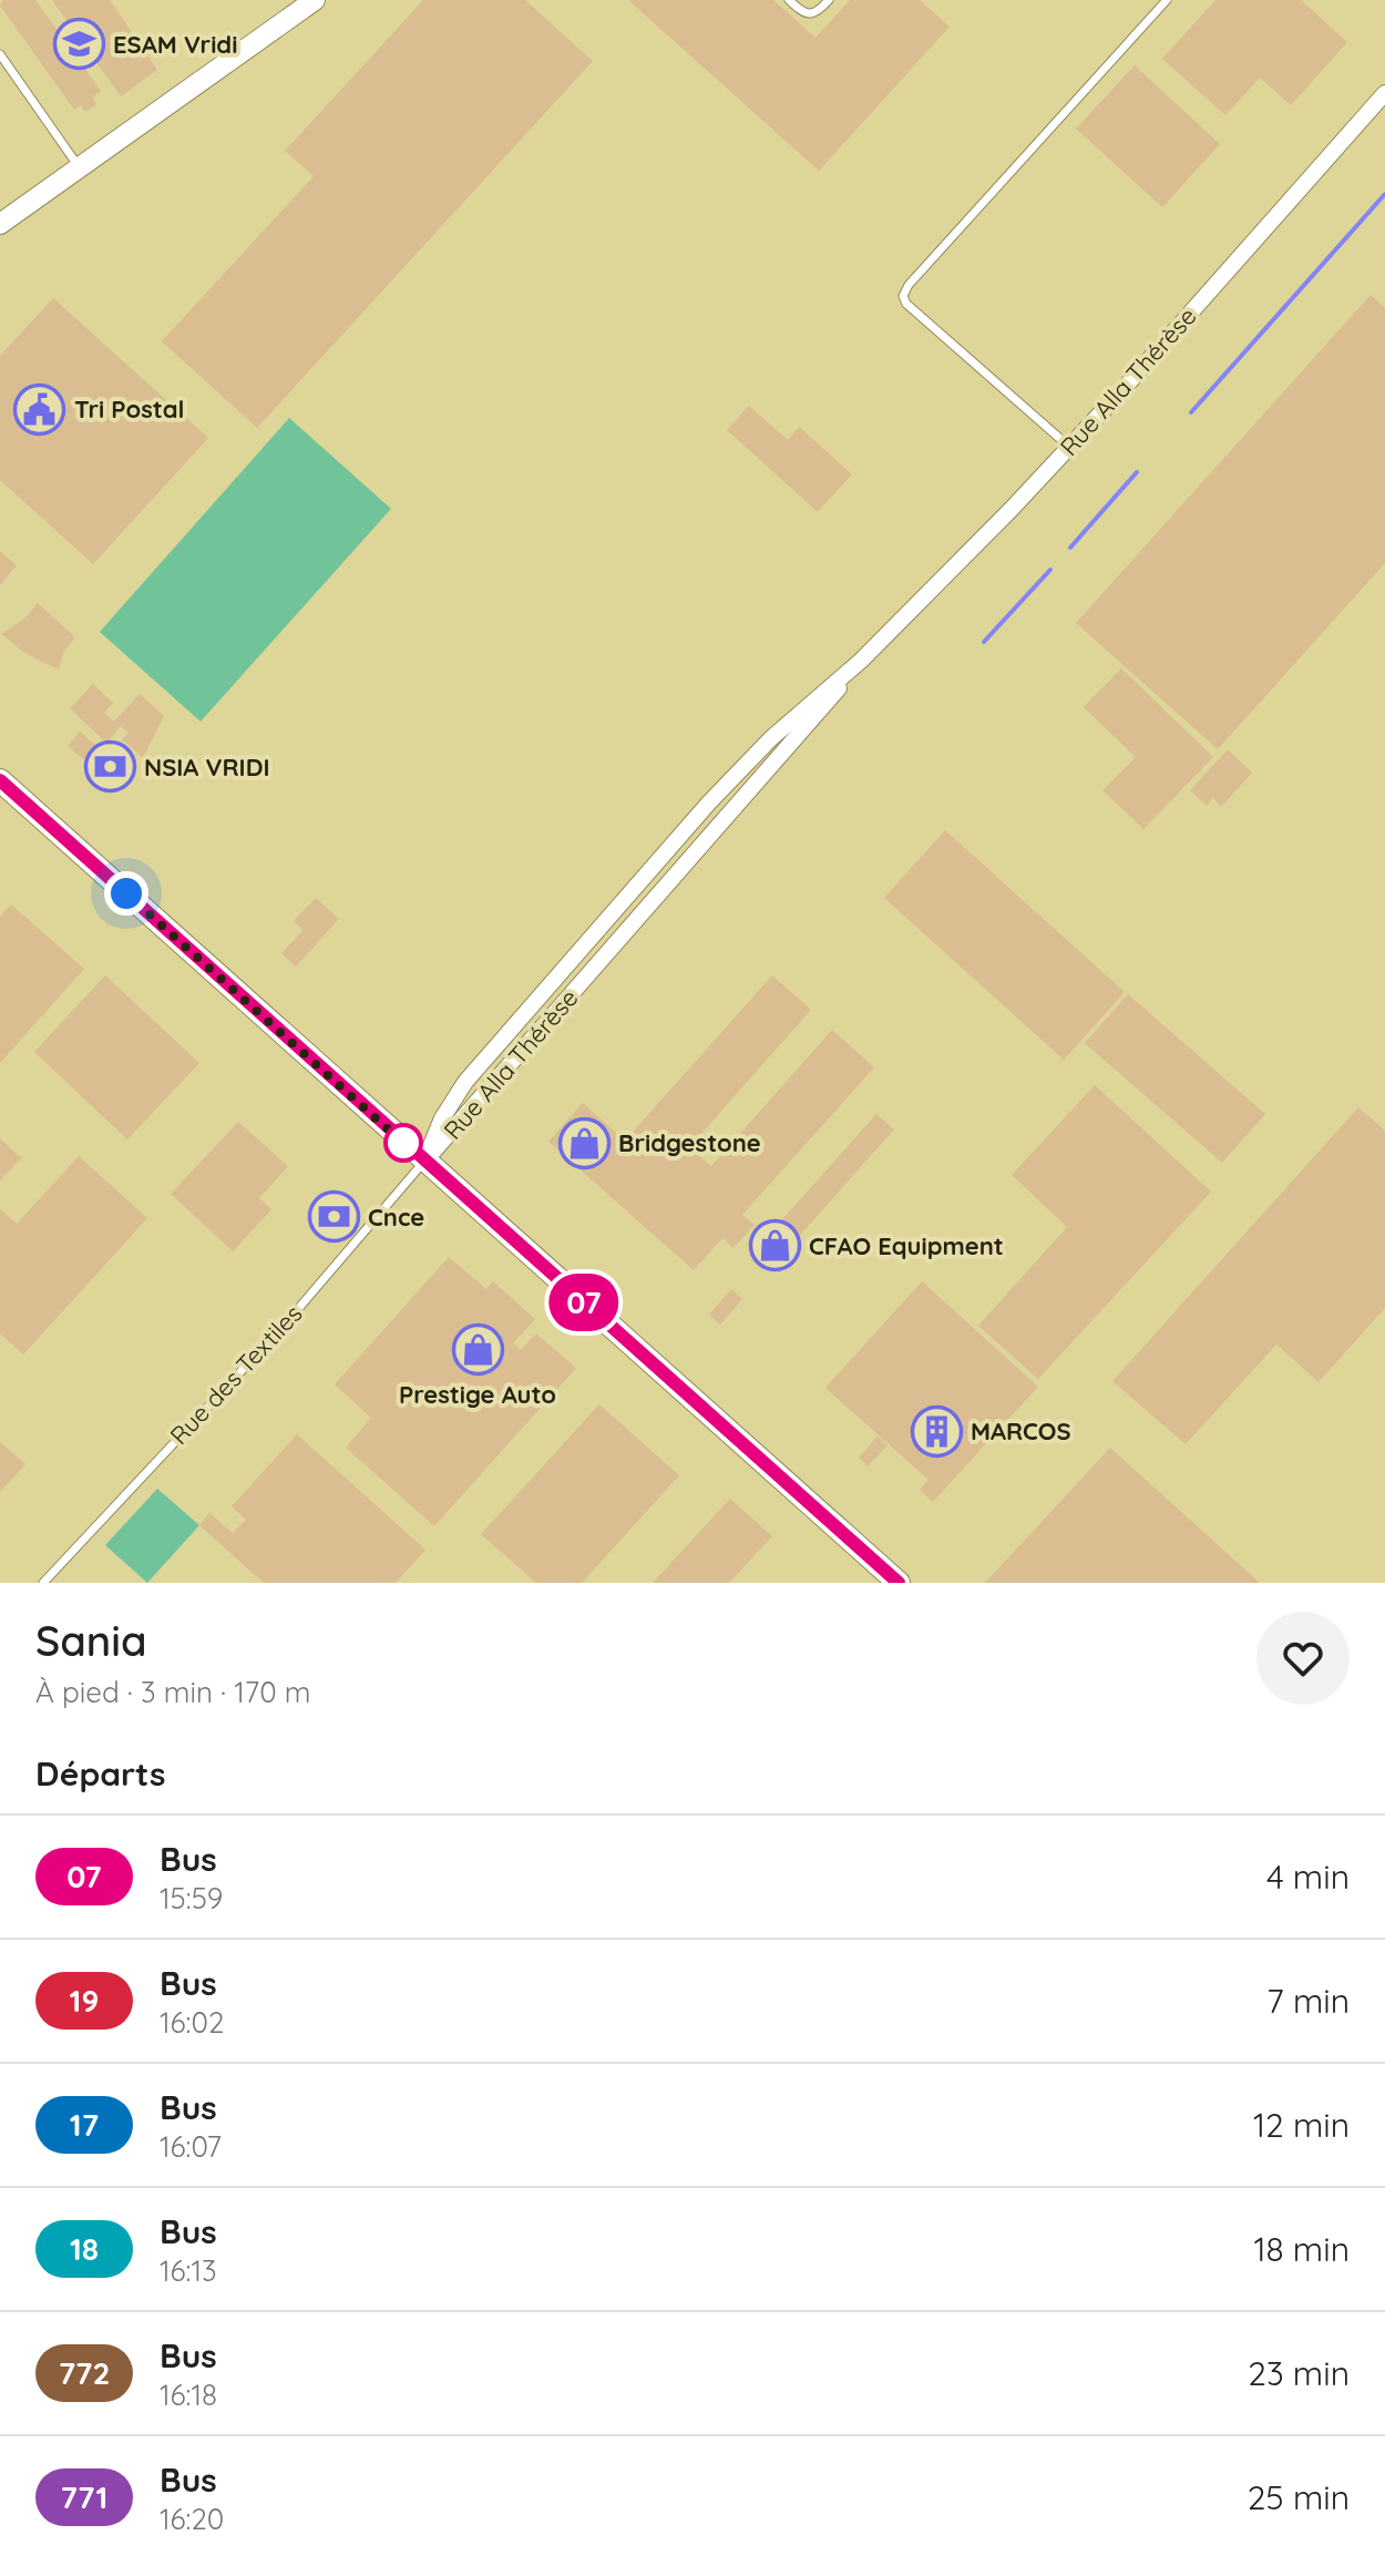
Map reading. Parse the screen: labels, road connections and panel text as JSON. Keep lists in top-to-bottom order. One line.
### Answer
{"streets":{"street":["Rue Alla Thérèse"],"lane":["Rue des Textiles"]},"crossings":[["Rue Alla Thérèse","Rue des Textiles"]],"places":{"school or university":["ESAM Vridi"],"public building":["Tri Postal"],"bank":["NSIA VRIDI","Cnce"],"shop":["Bridgestone","CFAO Equipment","Prestige Auto"],"building":["MARCOS"]},"lines":["bus line 07"],"page":{"on_map":"07","heading":[["Sania","À pied · 3 min · 170 m"],"Départs"],"list":[{"mark":"07","name":"Bus","note":"15:59","value":"4 min"},{"mark":"19","name":"Bus","note":"16:02","value":"7 min"},{"mark":"17","name":"Bus","note":"16:07","value":"12 min"},{"mark":"18","name":"Bus","note":"16:13","value":"18 min"},{"mark":"772","name":"Bus","note":"16:18","value":"23 min"},{"mark":"771","name":"Bus","note":"16:20","value":"25 min"}]}}
